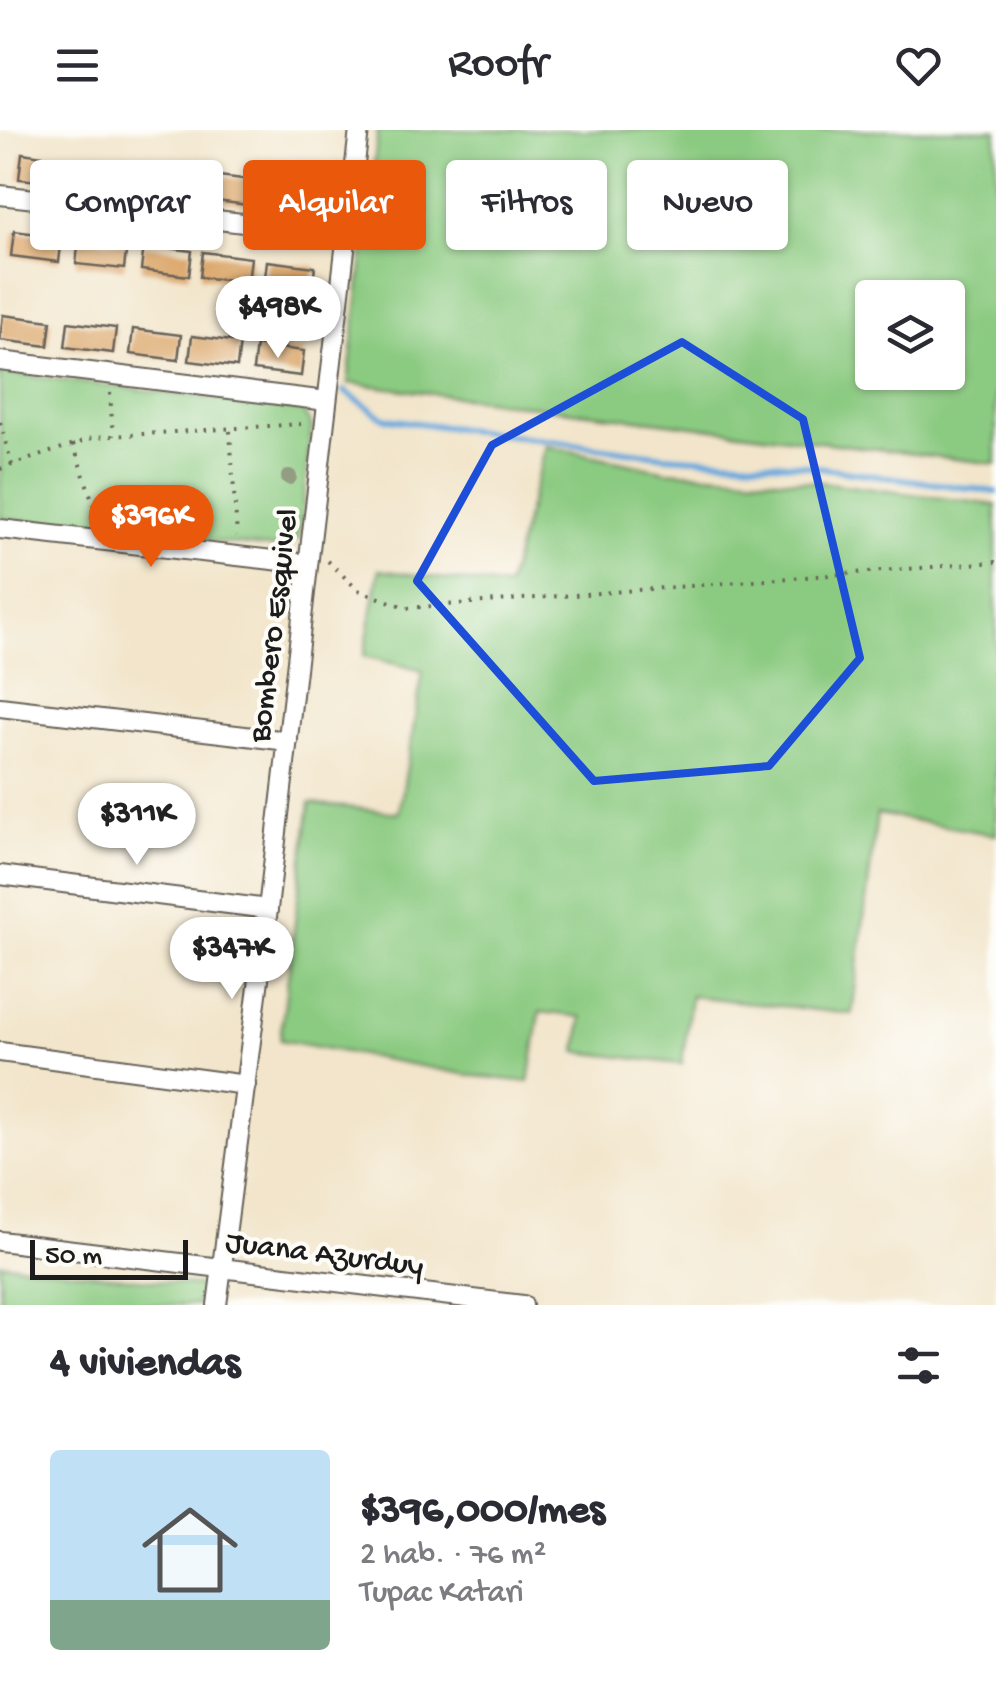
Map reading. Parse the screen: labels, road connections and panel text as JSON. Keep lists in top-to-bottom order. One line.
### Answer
{"streets":{"street":["Bombero Esquivel","Juana Azurduy"]},"crossings":[["Bombero Esquivel","Juana Azurduy"]],"scale_bar":"50 m","page":{"header":"Roofr","chip":["Comprar","Alquilar","Filtros","Nuevo"],"price":["$498K","$396K","$311K","$347K"],"scale":"50 m","heading":"4 viviendas","list":[{"name":"$396,000/mes","note":"2 hab. · 76 m² · Tupac Katari"}]}}
